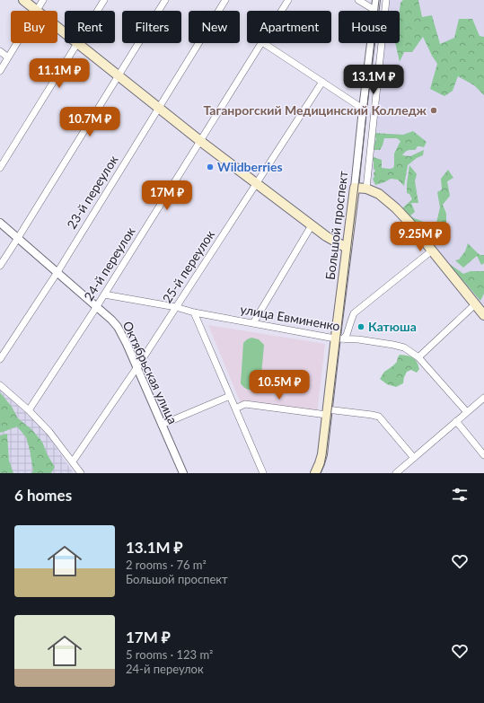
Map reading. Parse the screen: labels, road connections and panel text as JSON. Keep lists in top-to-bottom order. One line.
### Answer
{"streets":{"main road":["Большой проспект"],"street":["23-й переулок","24-й переулок","25-й переулок","улица Евминенко","Октябрьская улица"]},"crossings":[["23-й переулок","Октябрьская улица"],["Большой проспект","улица Евминенко"],["24-й переулок","улица Евминенко"],["24-й переулок","Октябрьская улица"],["25-й переулок","улица Евминенко"],["25-й переулок","Октябрьская улица"]],"places":["Таганрогский Медицинский Колледж","Wildberries","Катюша"],"page":{"chip":["Buy","Rent","Filters","New","Apartment","House"],"price":["11.1M ₽","13.1M ₽","10.7M ₽","17M ₽","9.25M ₽","10.5M ₽"],"heading":"6 homes","list":[{"name":"13.1M ₽","note":"2 rooms · 76 m² · Большой проспект"},{"name":"17M ₽","note":"5 rooms · 123 m² · 24-й переулок"}]}}
